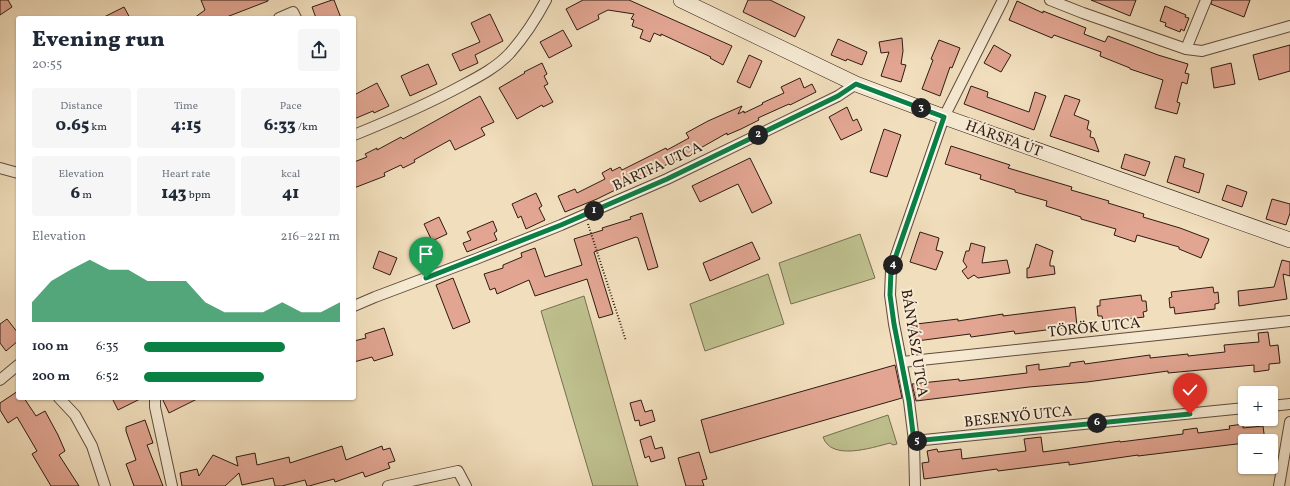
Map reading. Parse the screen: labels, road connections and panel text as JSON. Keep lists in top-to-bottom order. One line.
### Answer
{"streets":{"street":["HÁRSFA ÚT","BÁRTFA UTCA","TÖRÖK UTCA","BÁNYÁSZ UTCA","BESENYŐ UTCA"]},"crossings":[["HÁRSFA ÚT","BÁRTFA UTCA"],["HÁRSFA ÚT","BÁNYÁSZ UTCA"],["TÖRÖK UTCA","BÁNYÁSZ UTCA"],["BÁNYÁSZ UTCA","BESENYŐ UTCA"]],"page":{"heading":["Evening run","20:55"],"stats":[["Distance","0.65 km"],["Time","4:15"],["Pace","6:33 /km"],["Elevation","6 m"],["Heart rate","143 bpm"],["kcal","41"]],"pins":["3","2","1","4","6","5"],"chart":["Elevation","216–221 m"],"list":[{"name":"100 m","note":"6:35"},{"name":"200 m","note":"6:52"}],"map_buttons":["+","−"]}}
